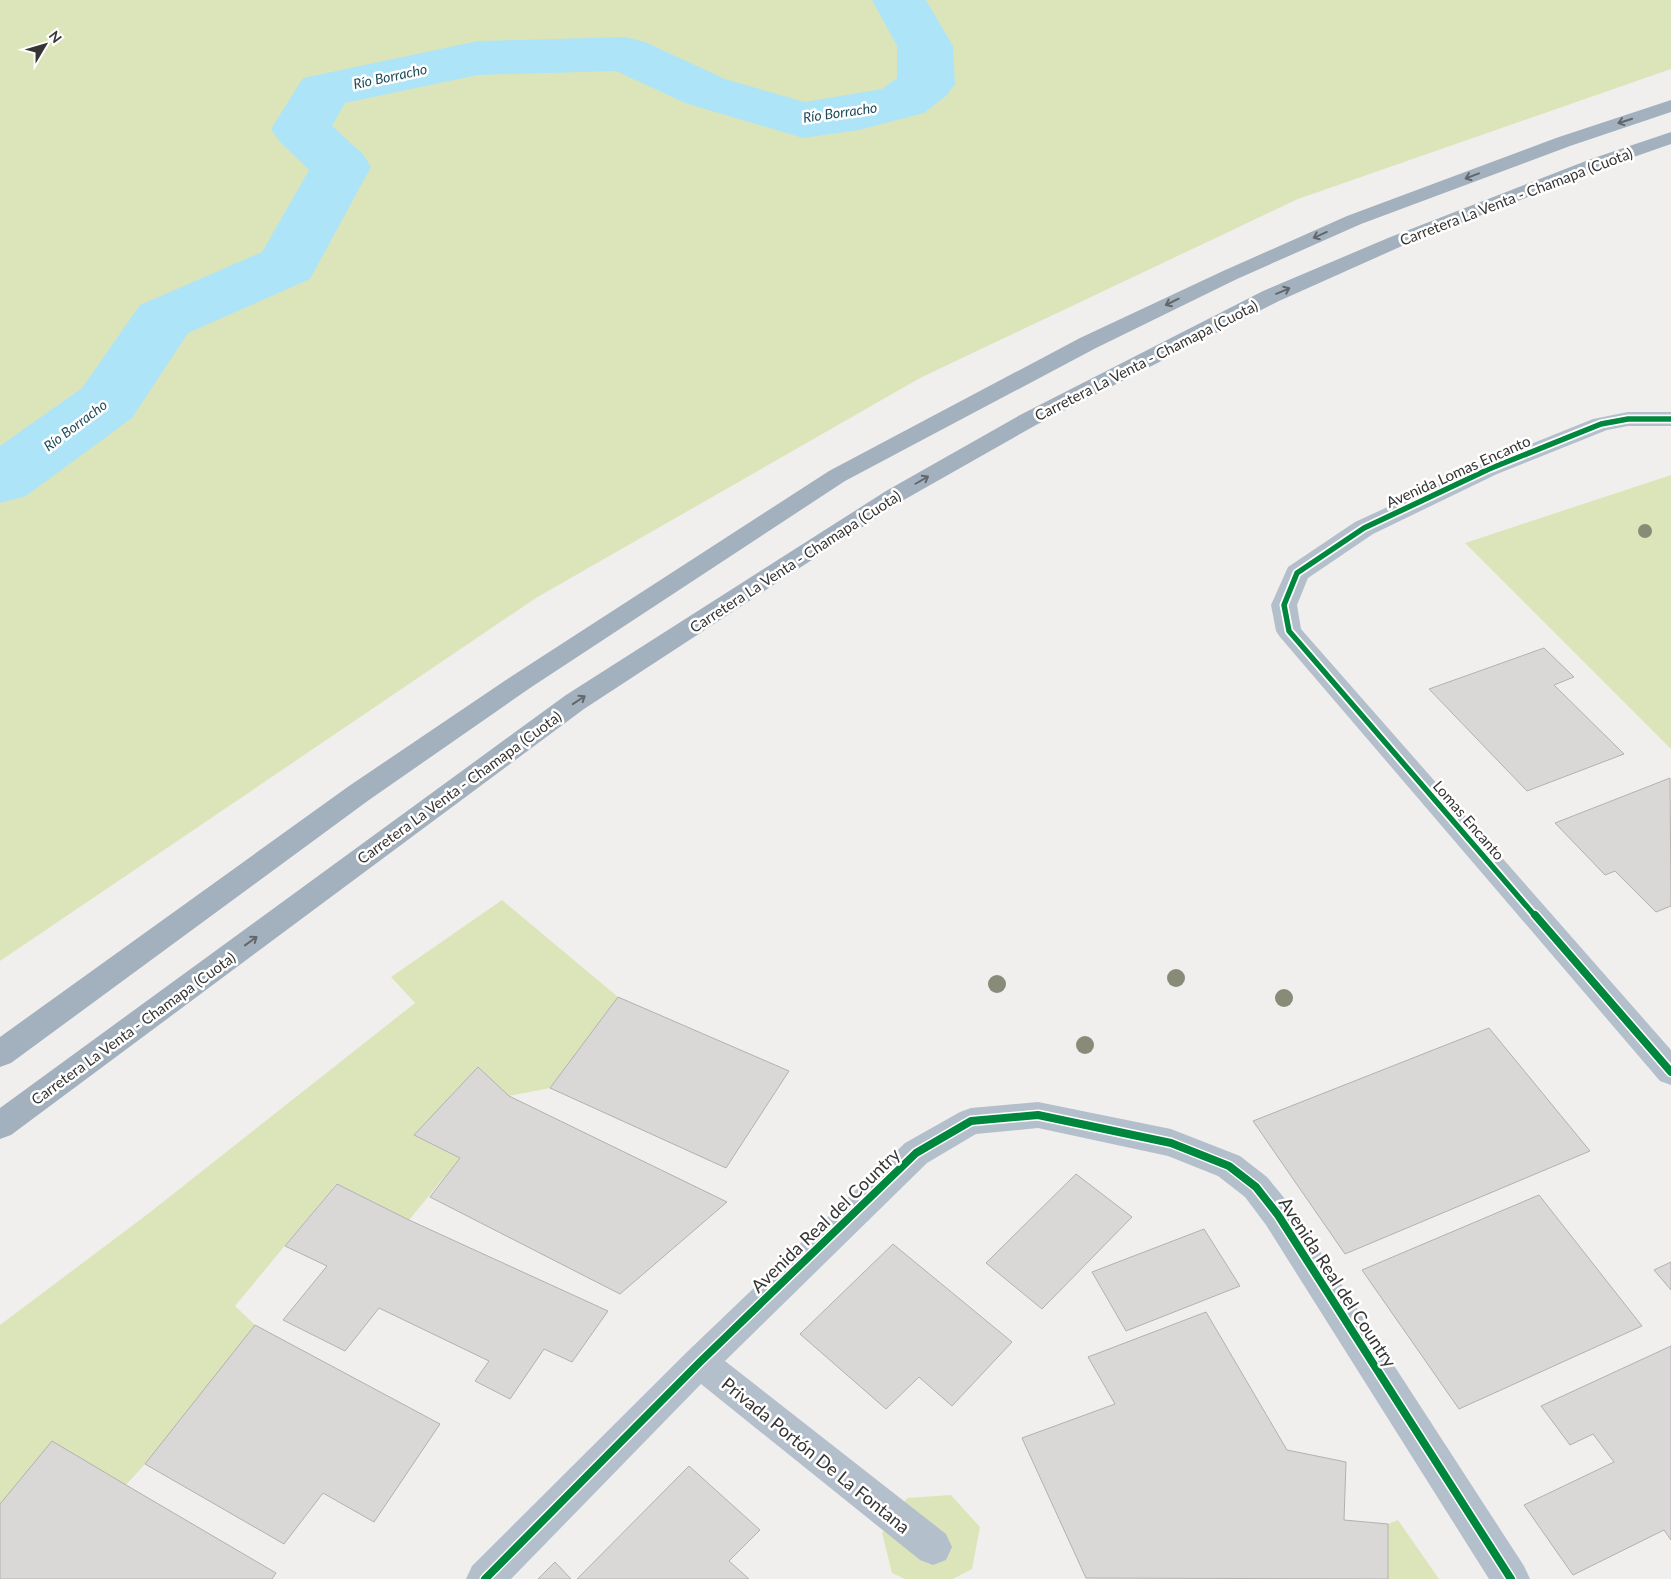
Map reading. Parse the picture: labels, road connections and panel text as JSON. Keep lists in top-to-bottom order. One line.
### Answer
{"streets":{"highway":["Carretera La Venta - Chamapa (Cuota)"],"street":["Avenida Lomas Encanto","Lomas Encanto","Avenida Real del Country","Privada Portón De La Fontana"]},"crossings":[["Avenida Lomas Encanto","Lomas Encanto"],["Avenida Real del Country","Privada Portón De La Fontana"]],"water":["Río Borracho"],"north":"top right"}
